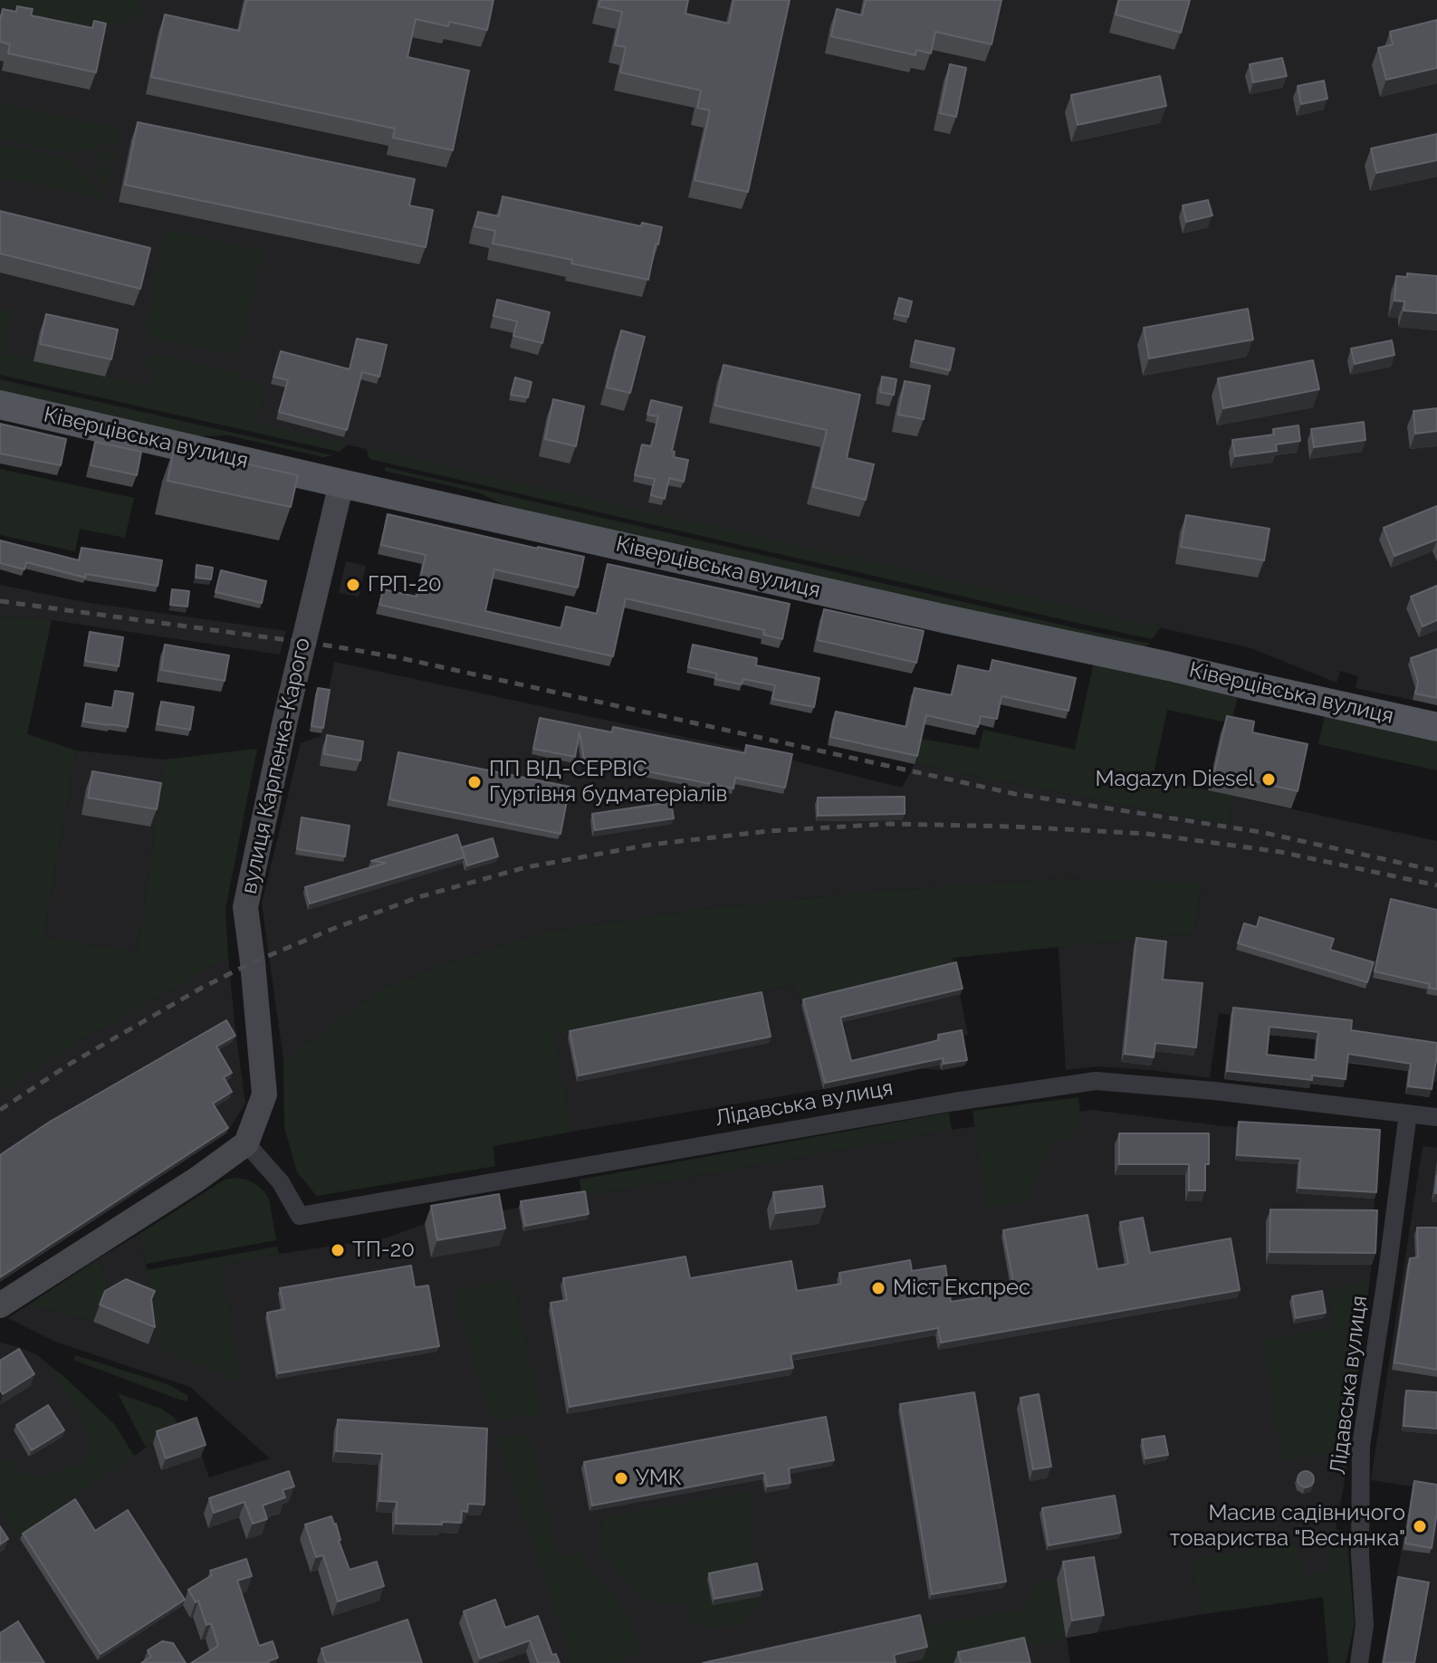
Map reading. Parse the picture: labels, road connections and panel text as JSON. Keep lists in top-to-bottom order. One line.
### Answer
{"streets":{"main road":["Ківерцівська вулиця","вулиця Карпенка-Карого"],"street":["Лідавська вулиця"]},"crossings":[["Ківерцівська вулиця","вулиця Карпенка-Карого"],["вулиця Карпенка-Карого","Лідавська вулиця"]],"places":["ГРП-20","Magazyn Diesel","ПП ВІД-СЕРВІС Гуртівня будматеріалів","ТП-20","Міст Експрес","УМК","Масив садівничого товариства \"Веснянка\""]}
